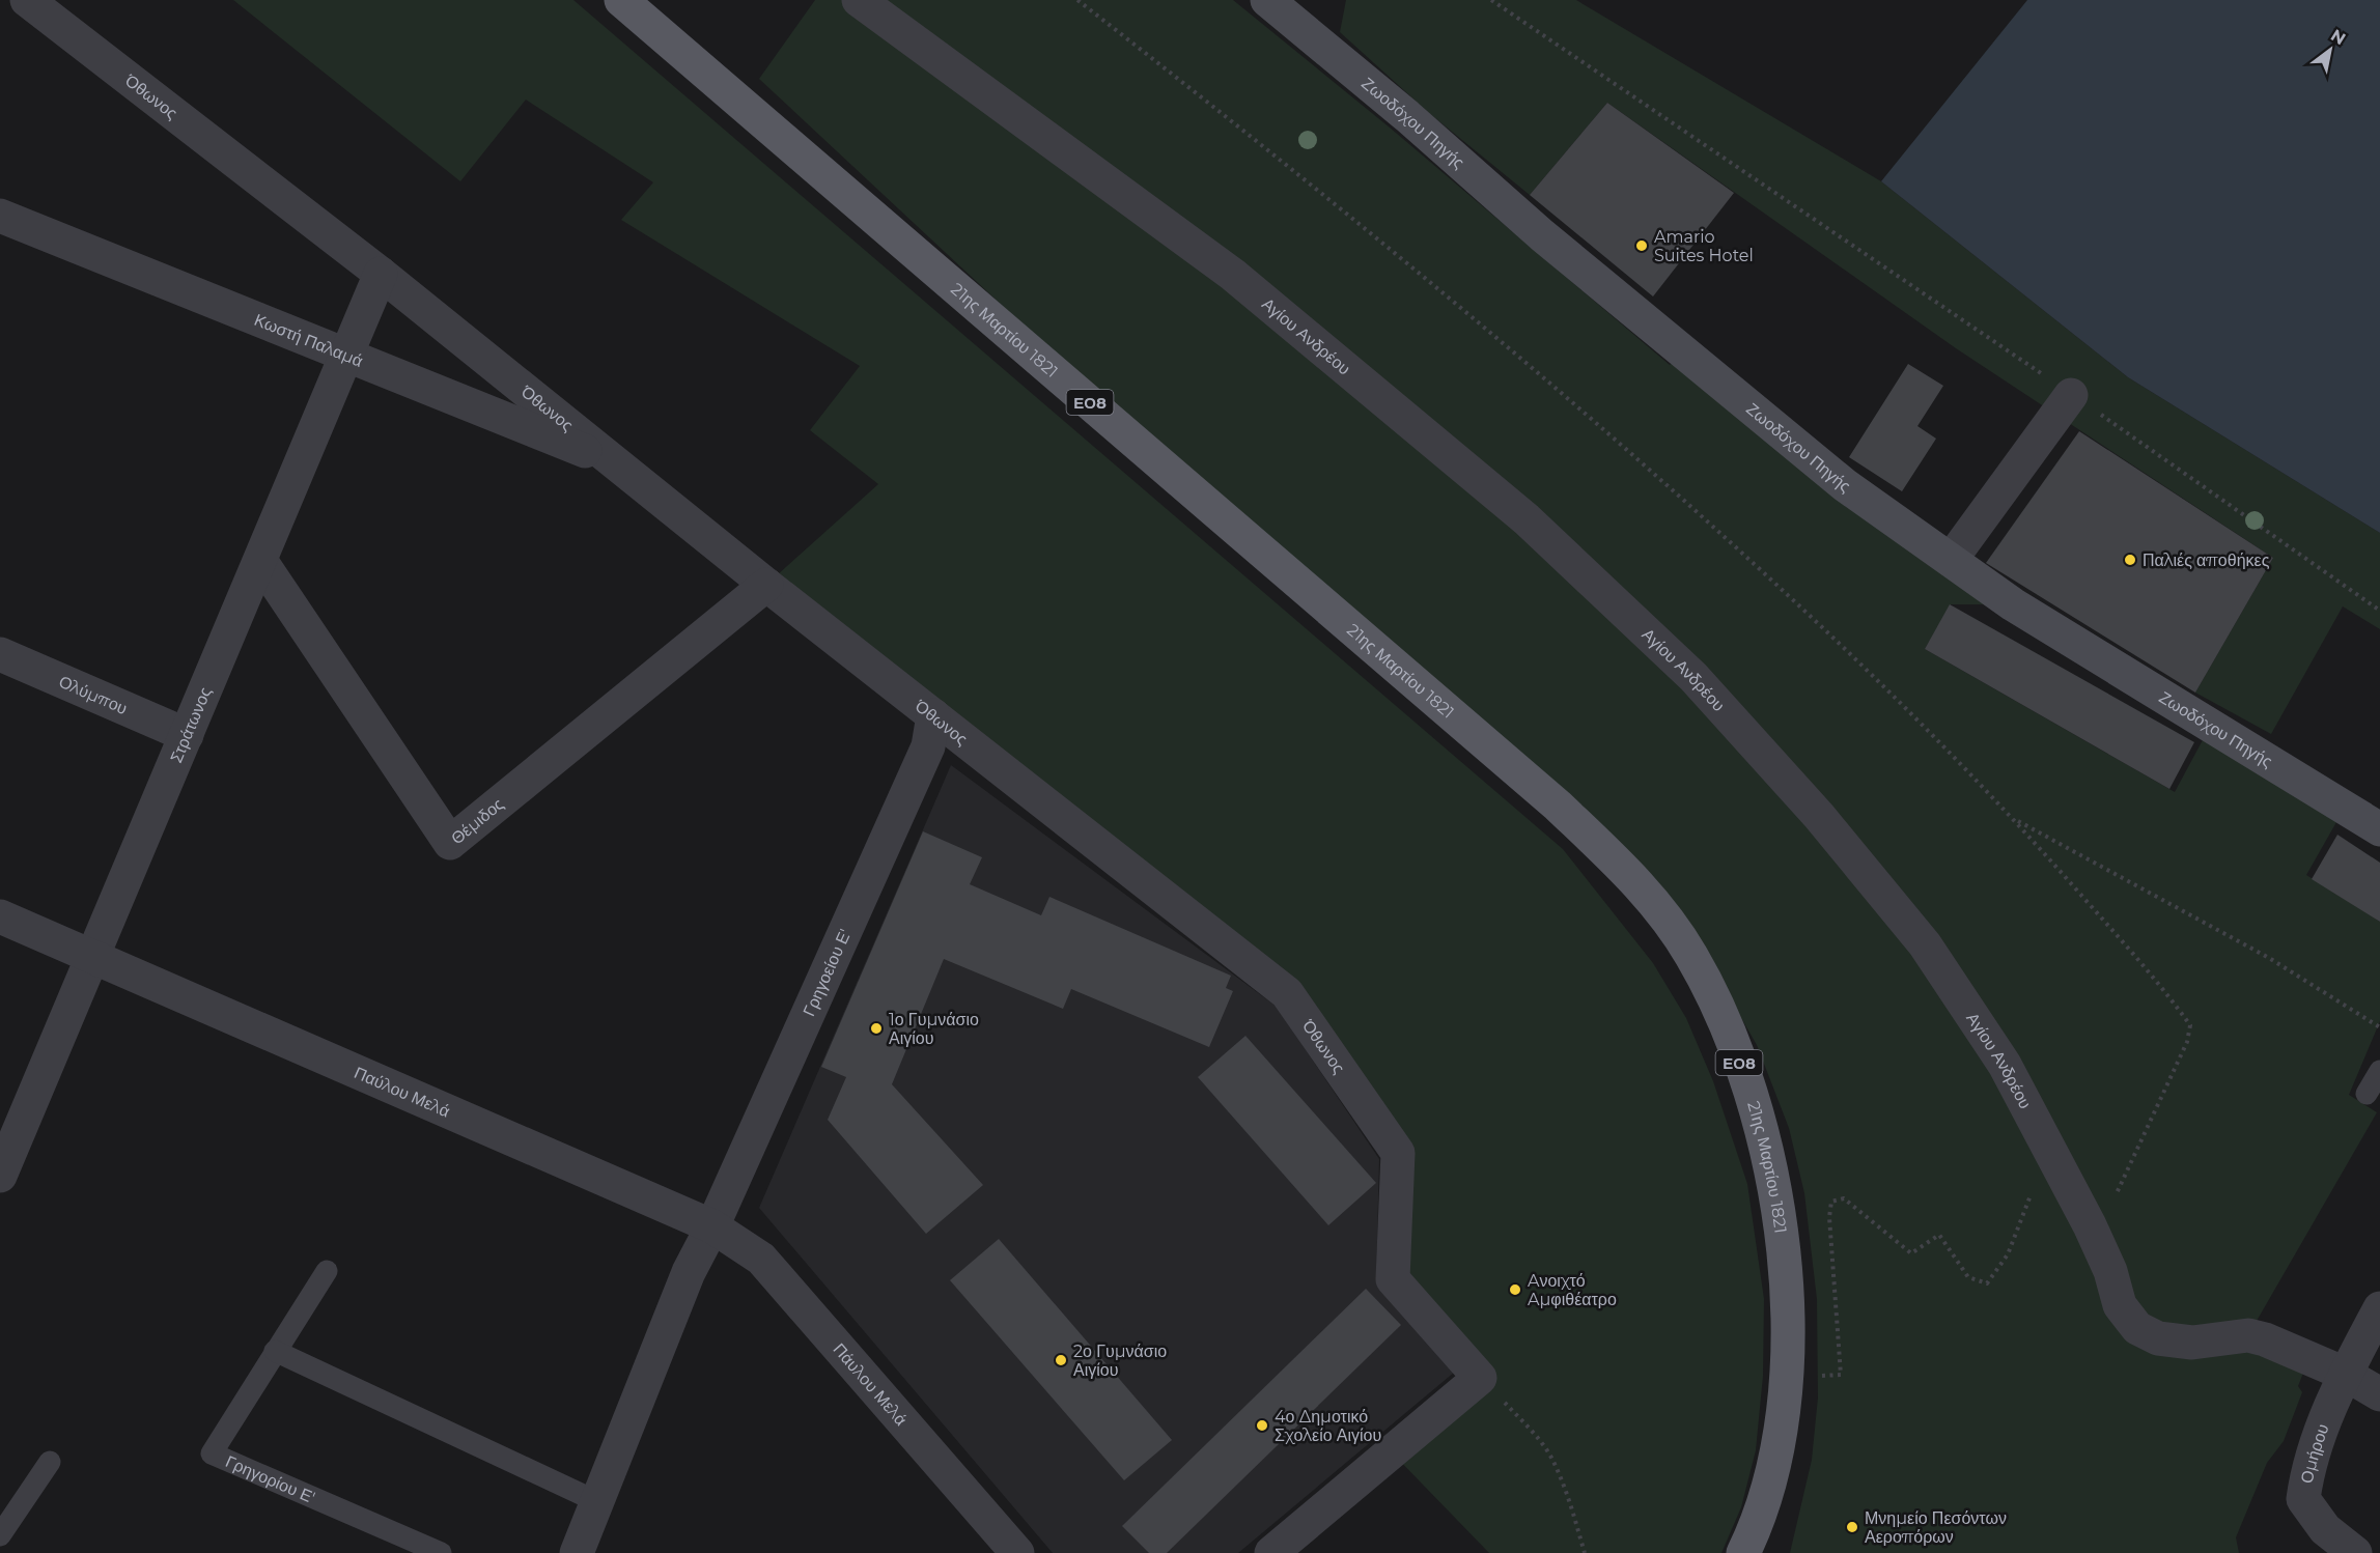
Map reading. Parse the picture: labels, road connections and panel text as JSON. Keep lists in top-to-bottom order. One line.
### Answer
{"streets":{"main road":["Ζωοδόχου Πηγής","21ης Μαρτίου 1821","ΕΟ8"],"street":["Όθωνος","Αγίου Ανδρέου","Κωστή Παλαμά","Ολύμπου","Στράτωνος","Θέμιδος","Γρηγοείου Ε'","Παύλου Μελά","Πάυλου Μελά","Ομήρου"],"lane":["Γρηγορίου Ε'"]},"crossings":[["Όθωνος","Κωστή Παλαμά"],["Όθωνος","Στράτωνος"],["Όθωνος","Θέμιδος"],["Όθωνος","Γρηγοείου Ε'"],["Αγίου Ανδρέου","Ομήρου"],["Κωστή Παλαμά","Στράτωνος"],["Ολύμπου","Στράτωνος"],["Στράτωνος","Θέμιδος"],["Στράτωνος","Παύλου Μελά"],["Γρηγοείου Ε'","Παύλου Μελά"],["Γρηγοείου Ε'","Πάυλου Μελά"],["Παύλου Μελά","Πάυλου Μελά"]],"places":["Amario Suites Hotel","Παλιές αποθήκες","1ο Γυμνάσιο Αιγίου","Aνοιχτό Aμφιθέατρο","2ο Γυμνάσιο Αιγίου","4ο Δημοτικό Σχολείο Αιγίου","Μνημείο Πεσόντων Αεροπόρων"],"north":"top right"}
